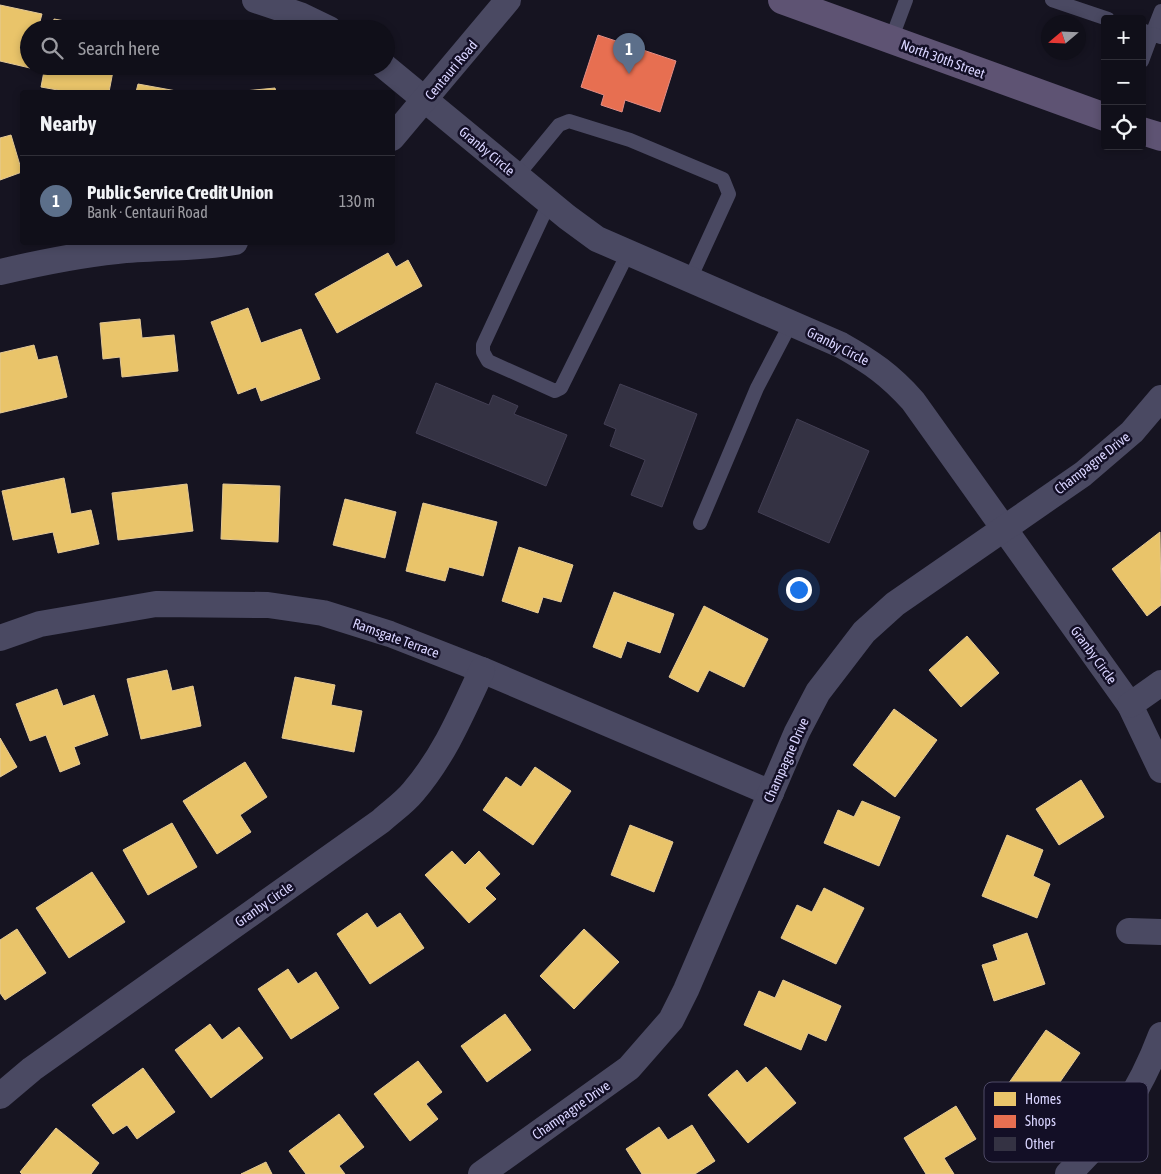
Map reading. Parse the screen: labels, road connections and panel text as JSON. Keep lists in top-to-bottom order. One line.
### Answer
{"streets":{"main road":["North 30th Street"],"street":["Centauri Road","Granby Circle","Champagne Drive","Ramsgate Terrace"]},"crossings":[["Centauri Road","Granby Circle"],["Granby Circle","Champagne Drive"],["Granby Circle","Ramsgate Terrace"],["Champagne Drive","Ramsgate Terrace"]],"legend":["Homes","Shops","Other"],"north":"left","page":{"map_buttons":["+","−"],"search":"Search here","pins":"1","heading":"Nearby","list":[{"mark":"1","name":"Public Service Credit Union","note":"Bank · Centauri Road","value":"130 m"}]}}
